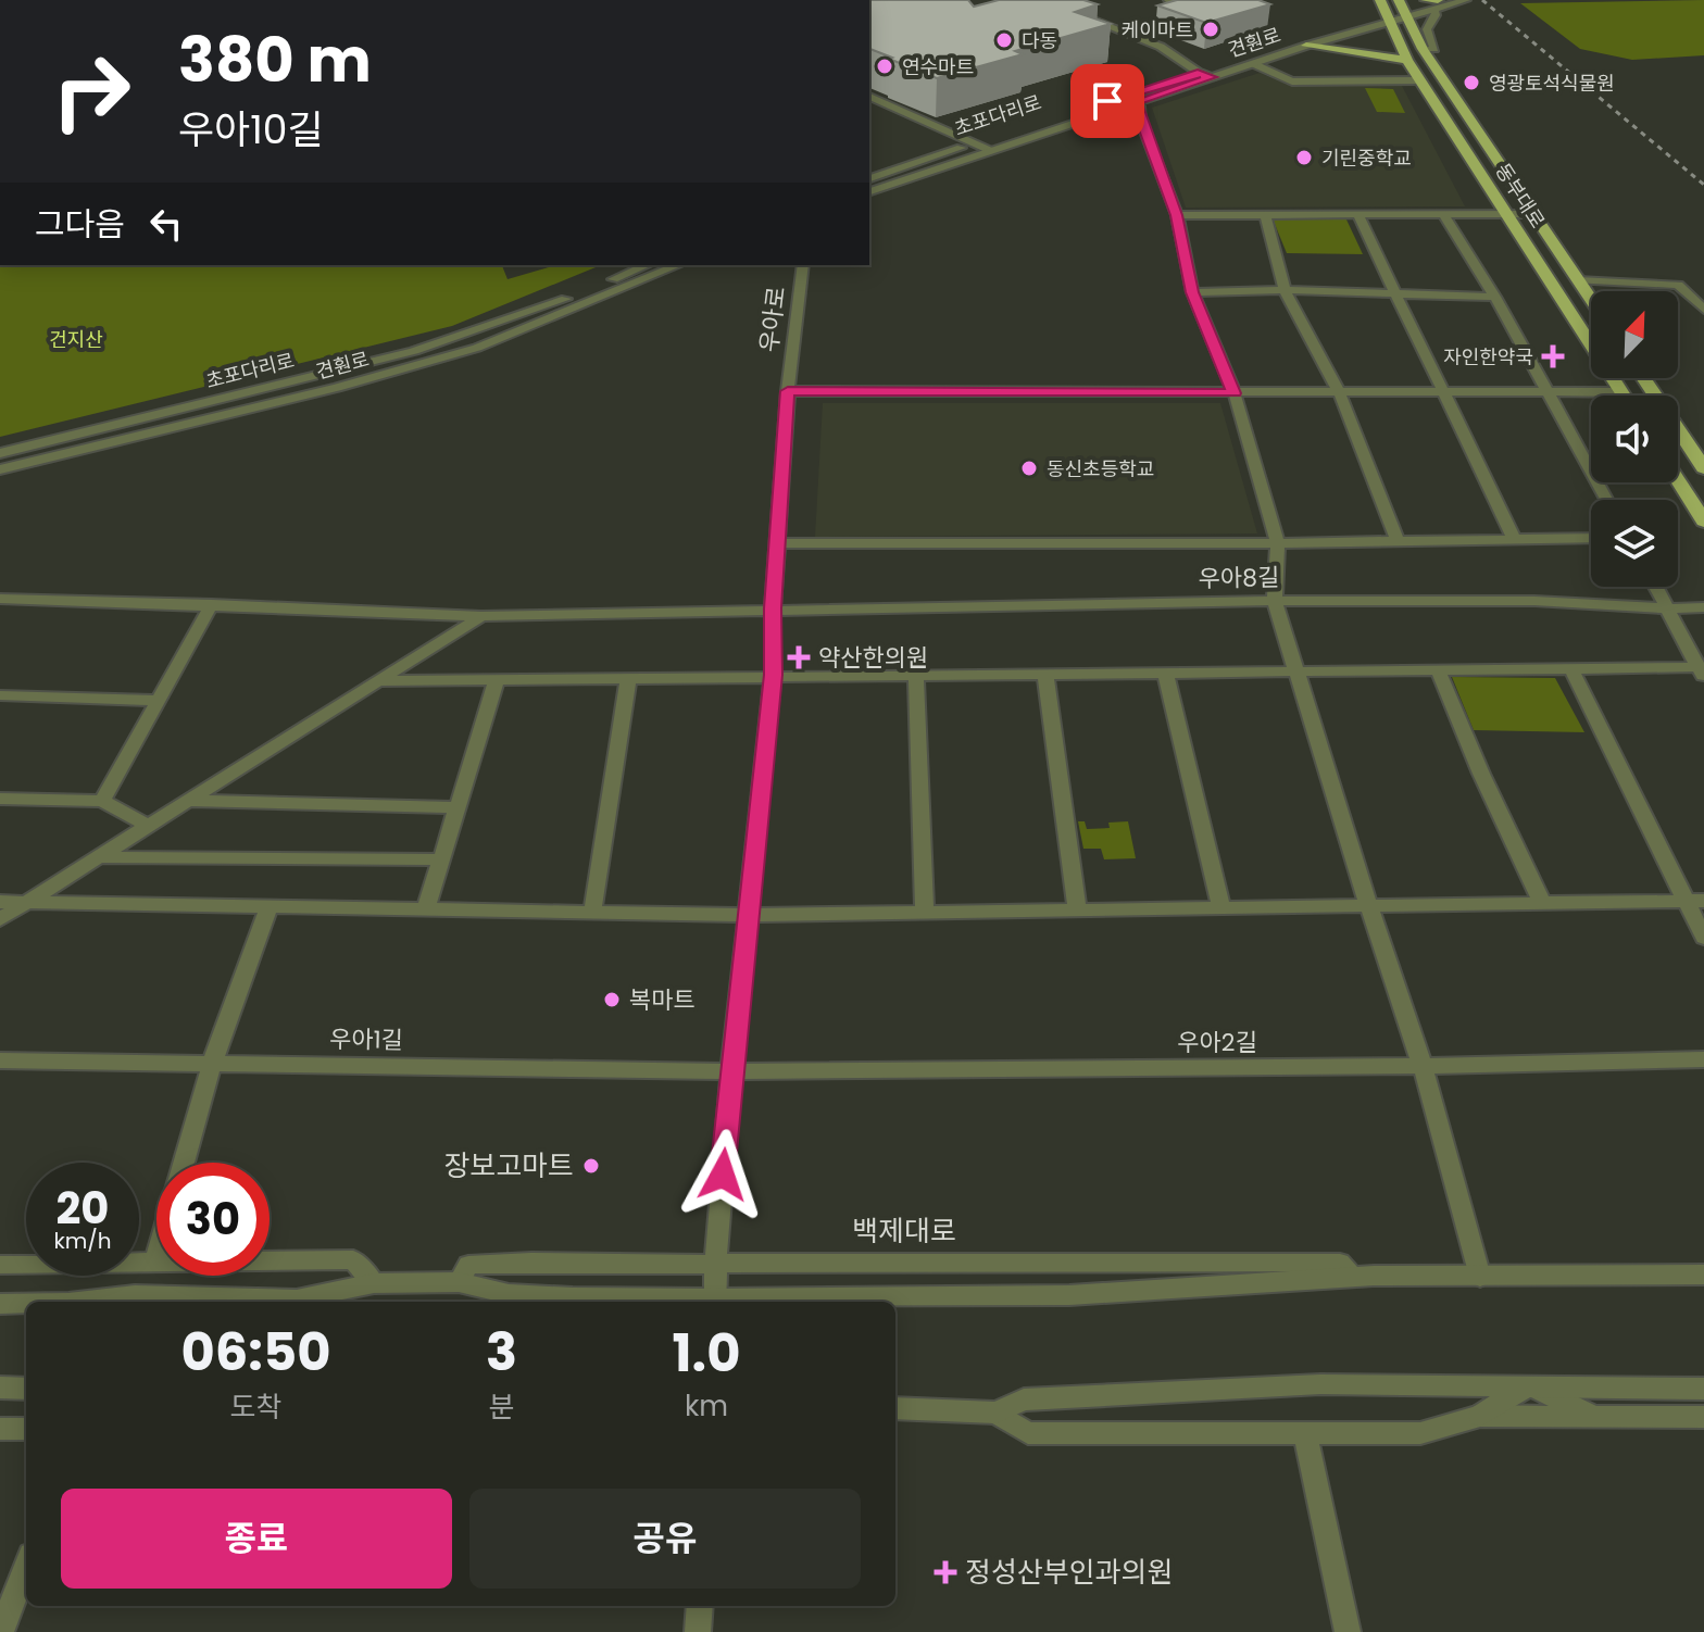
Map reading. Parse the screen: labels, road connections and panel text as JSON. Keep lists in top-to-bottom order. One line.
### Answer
{"streets":{"main road":["동부대로"],"street":["견훤로","초포다리로","우아로","우아8길","우아1길","우아2길","백제대로"]},"crossings":[["견훤로","초포다리로"],["견훤로","동부대로"],["초포다리로","동부대로"],["우아로","우아8길"],["우아로","우아1길"],["우아로","우아2길"],["우아로","백제대로"],["우아1길","우아2길"]],"parks":["건지산"],"places":{"other":["케이마트","다동","연수마트","영광토석식물원","기린중학교","동신초등학교","복마트","장보고마트"],"health":["자인한약국","약산한의원","정성산부인과의원"]},"north":"top right","page":{"turn":["380 m","우아10길"],"then":"그다음","speed":"20 km/h","limit":"30","eta":["06:50","도착","3","분","1.0","km"],"buttons":["종료","공유"]}}
